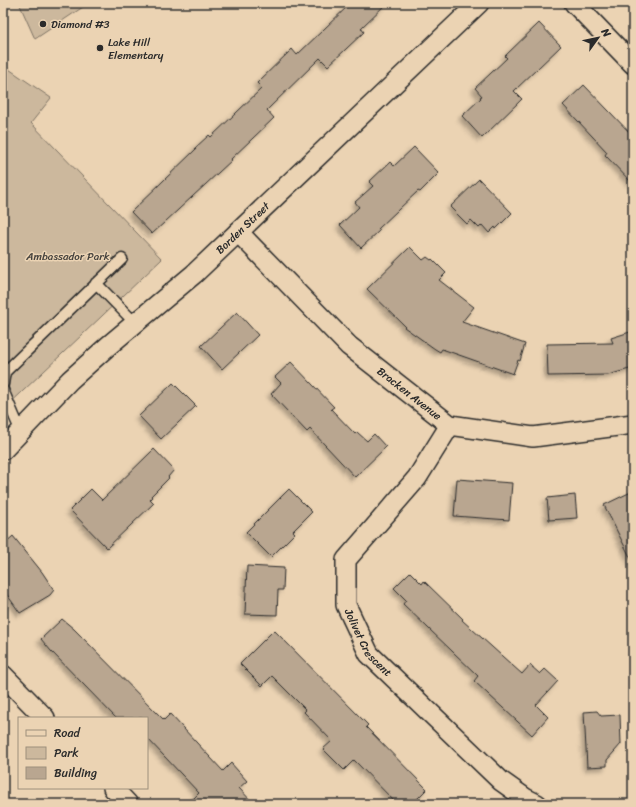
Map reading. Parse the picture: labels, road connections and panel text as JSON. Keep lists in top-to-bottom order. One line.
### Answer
{"streets":{"street":["Borden Street","Bracken Avenue","Jolivet Crescent"]},"crossings":[["Borden Street","Bracken Avenue"],["Bracken Avenue","Jolivet Crescent"]],"parks":["Ambassador Park"],"places":["Diamond #3","Lake Hill Elementary"],"legend":["Road","Park","Building"],"north":"top right"}
